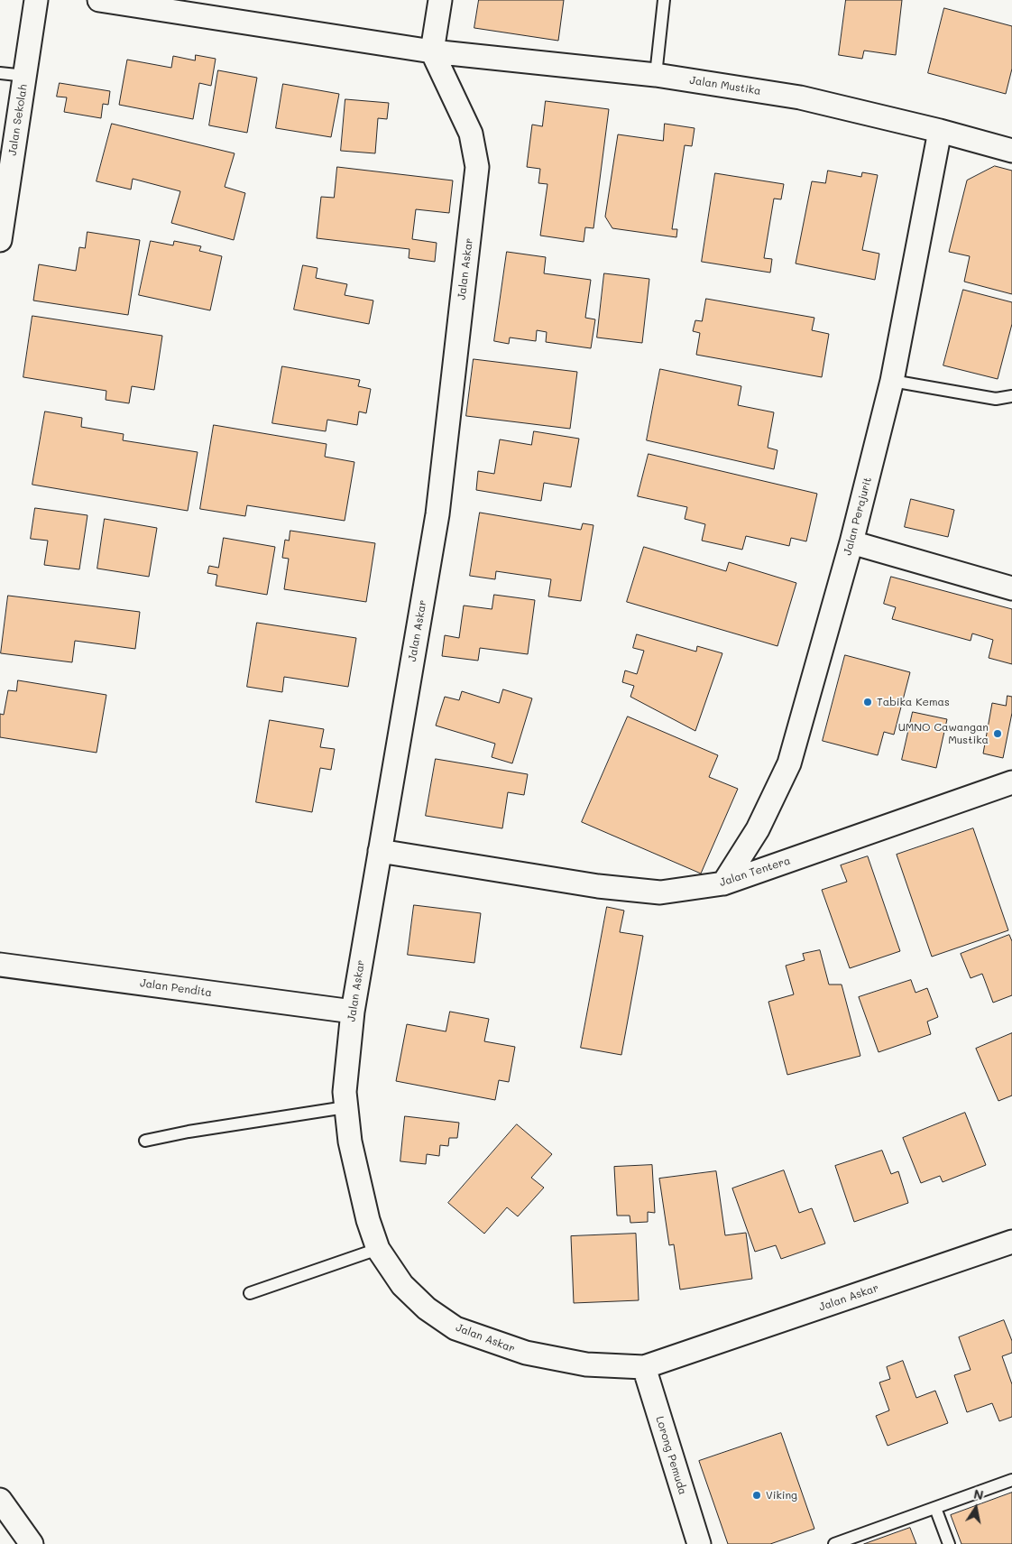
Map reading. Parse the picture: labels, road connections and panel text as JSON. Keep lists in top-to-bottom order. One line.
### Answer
{"streets":{"street":["Jalan Mustika","Jalan Sekolah","Jalan Askar","Jalan Perajurit","Jalan Tentera","Jalan Pendita","Lorong Pemuda"]},"crossings":[["Jalan Mustika","Jalan Askar"],["Jalan Mustika","Jalan Perajurit"],["Jalan Askar","Jalan Tentera"],["Jalan Askar","Jalan Pendita"],["Jalan Askar","Lorong Pemuda"],["Jalan Perajurit","Jalan Tentera"]],"places":["Tabika Kemas","UMNO Cawangan Mustika","Viking"],"north":"top"}
